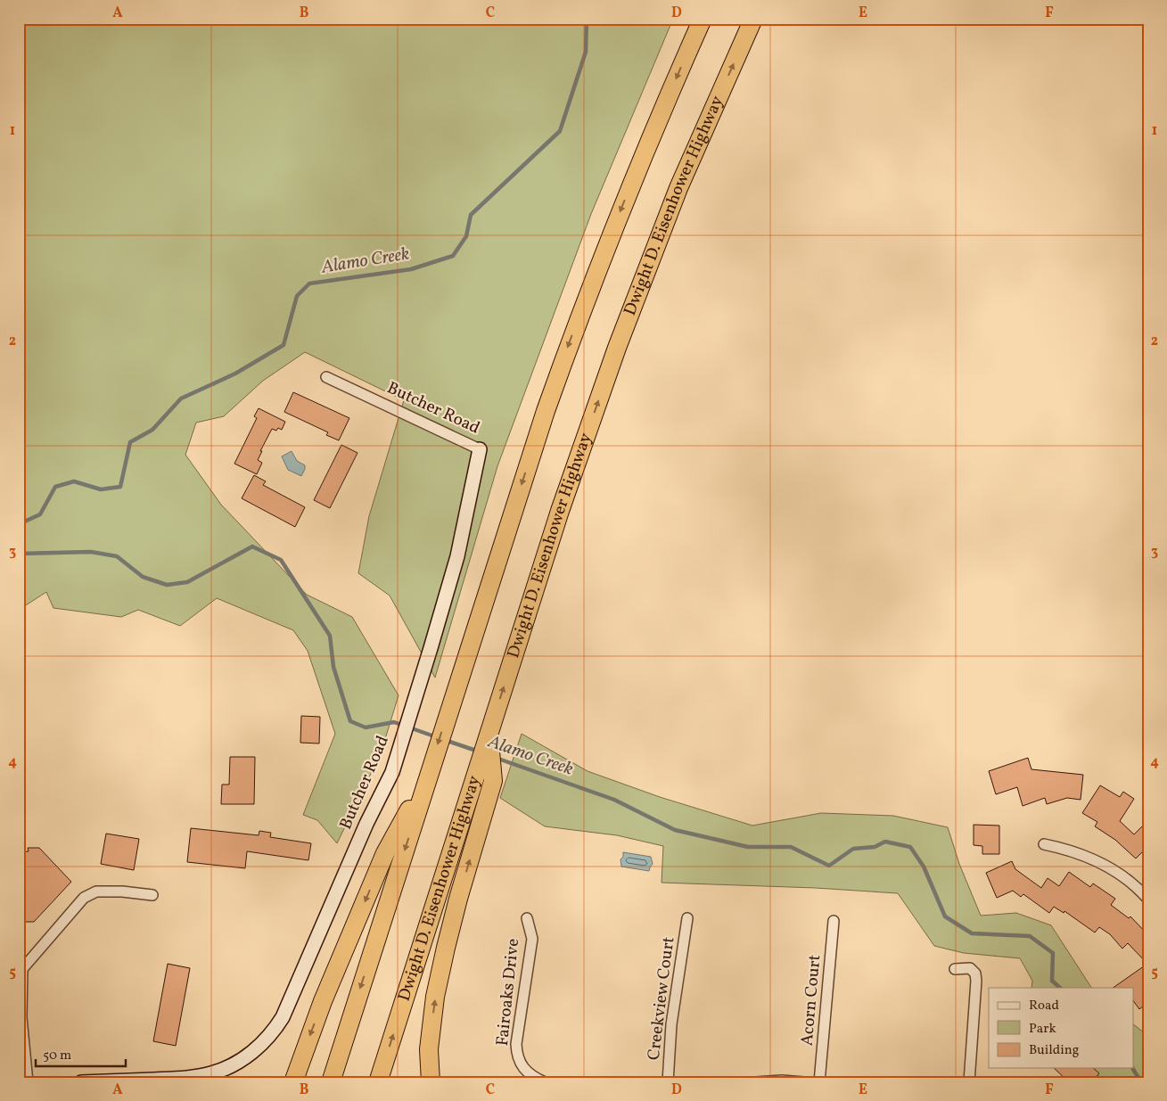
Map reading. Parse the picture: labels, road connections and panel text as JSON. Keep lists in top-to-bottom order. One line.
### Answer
{"streets":{"highway":["Dwight D. Eisenhower Highway"],"street":["Butcher Road","Fairoaks Drive","Creekview Court","Acorn Court"]},"water":["Alamo Creek"],"legend":["Road","Park","Building"],"scale_bar":"50 m","grid":{"columns":["A","B","C","D","E","F"],"rows":["1","2","3","4","5"]}}
